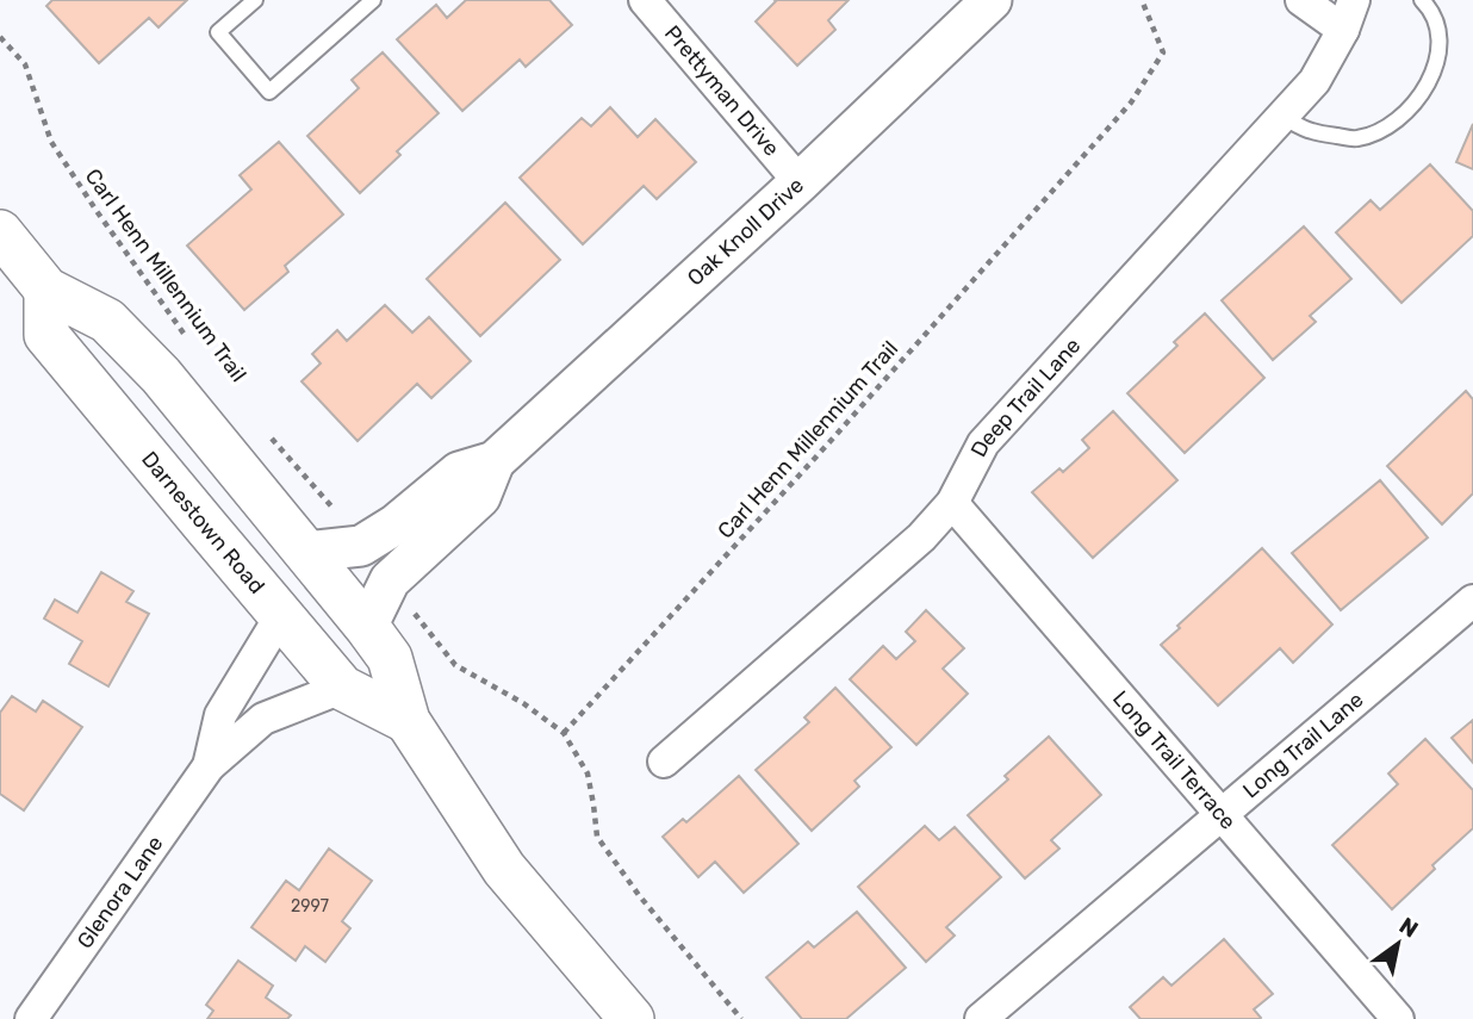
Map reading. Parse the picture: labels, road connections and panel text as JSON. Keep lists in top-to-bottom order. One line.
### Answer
{"streets":{"main road":["Darnestown Road"],"street":["Prettyman Drive","Oak Knoll Drive","Deep Trail Lane","Long Trail Lane","Long Trail Terrace","Glenora Lane"],"path":["Carl Henn Millennium Trail"]},"crossings":[["Prettyman Drive","Oak Knoll Drive"],["Deep Trail Lane","Long Trail Terrace"],["Darnestown Road","Glenora Lane"],["Long Trail Lane","Long Trail Terrace"]],"house_numbers":["2997"],"north":"top right"}
